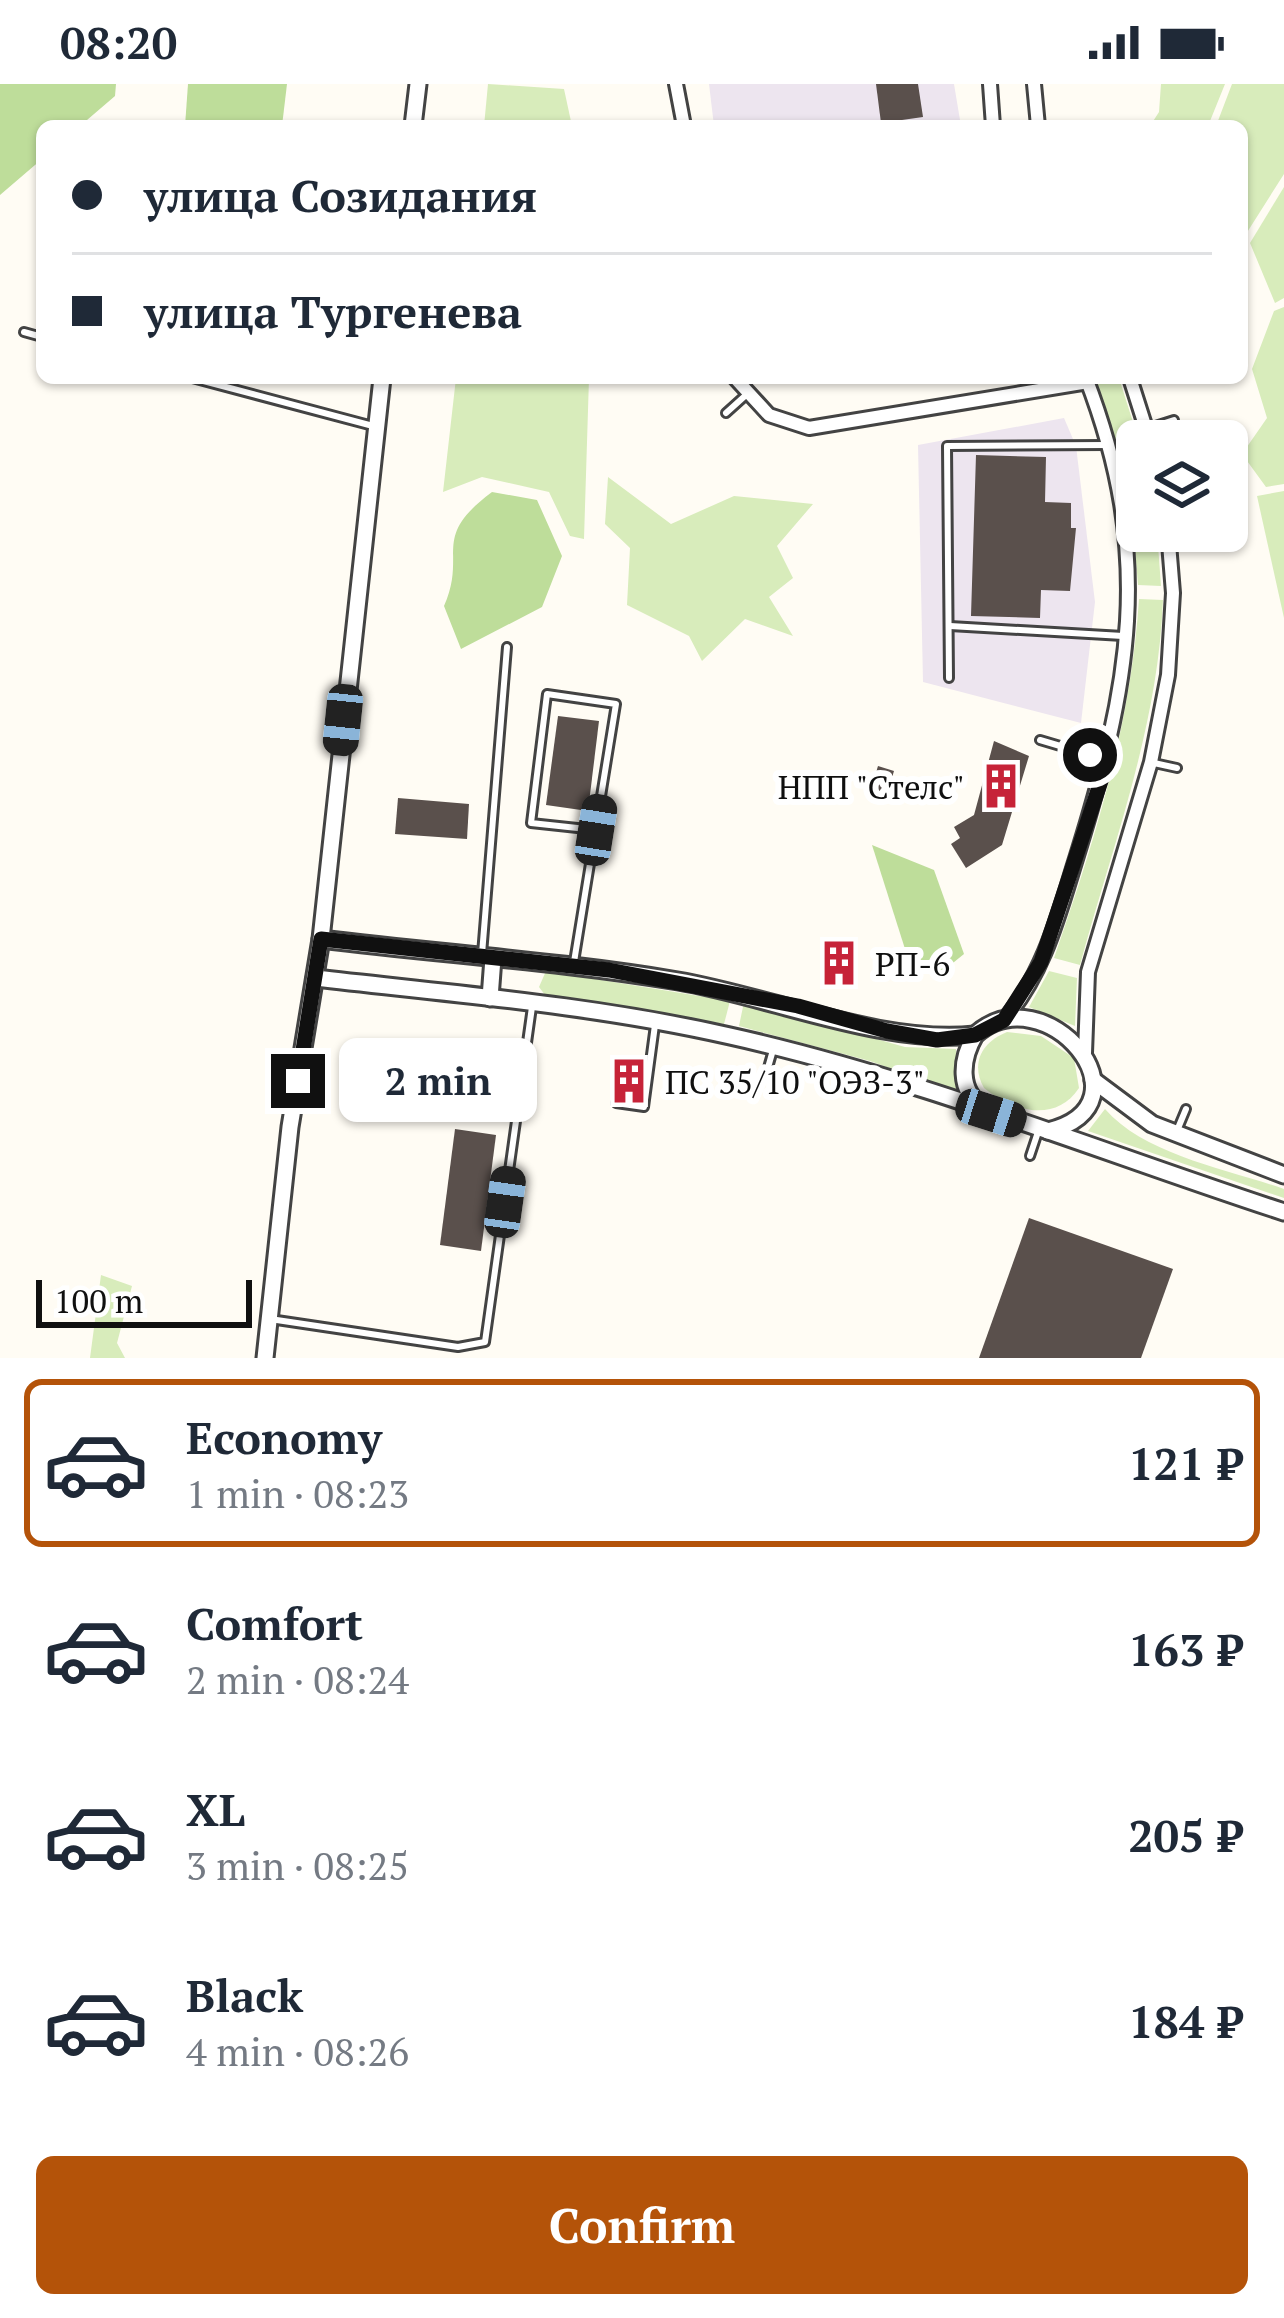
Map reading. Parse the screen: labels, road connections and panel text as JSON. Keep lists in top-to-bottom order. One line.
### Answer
{"places":{"building":["НПП \"Стелс\"","РП-6","ПС 35/10 \"ОЭЗ-3\""]},"scale_bar":"100 m","page":{"status":"08:20","banner":["улица Созидания","улица Тургенева"],"bubble":"2 min","scale":"100 m","list":[{"name":"Economy","note":"1 min · 08:23","value":"121 ₽"},{"name":"Comfort","note":"2 min · 08:24","value":"163 ₽"},{"name":"XL","note":"3 min · 08:25","value":"205 ₽"},{"name":"Black","note":"4 min · 08:26","value":"184 ₽"}],"buttons":"Confirm"}}
